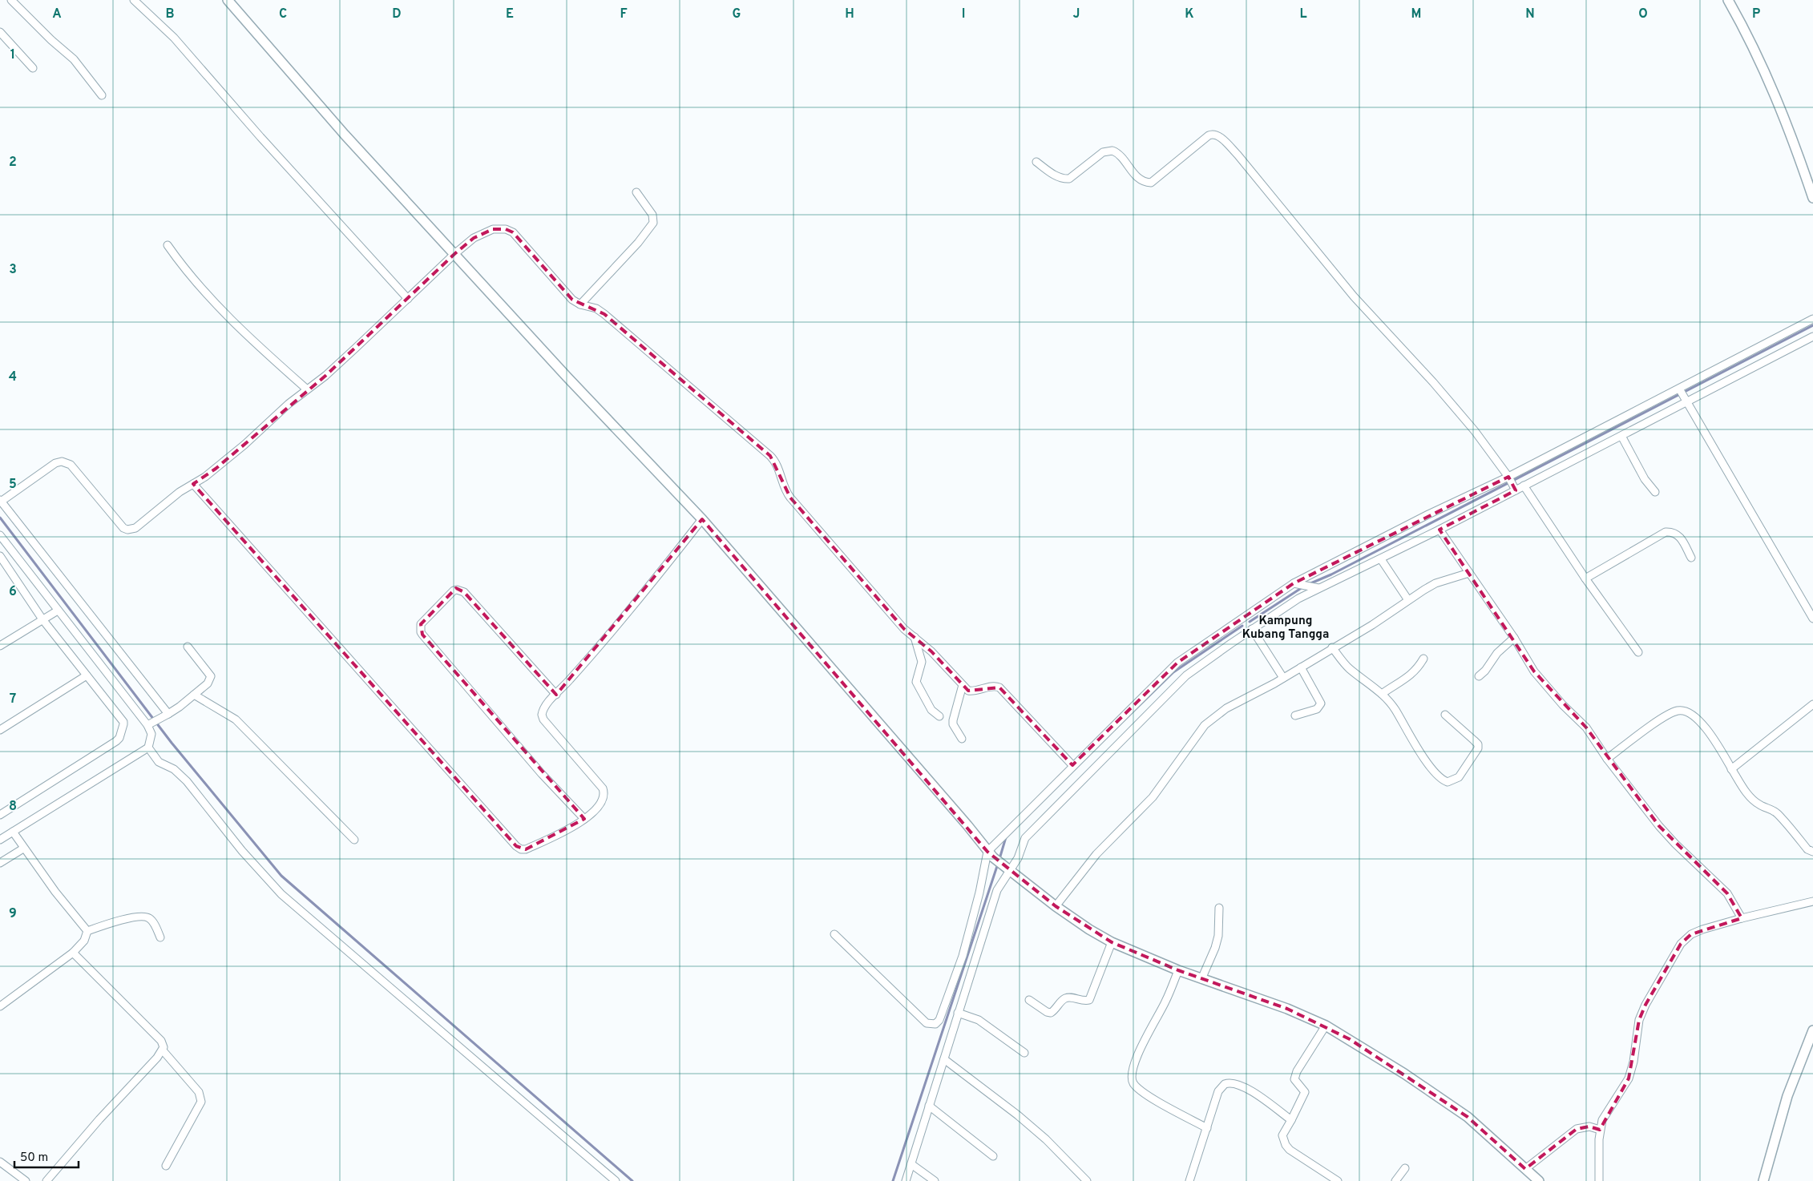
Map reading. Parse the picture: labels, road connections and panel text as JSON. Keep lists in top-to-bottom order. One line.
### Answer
{"districts":["Kampung Kubang Tangga"],"scale_bar":"50 m","grid":{"columns":["A","B","C","D","E","F","G","H","I","J","K","L","M","N","O","P"],"rows":["1","2","3","4","5","6","7","8","9"]}}
